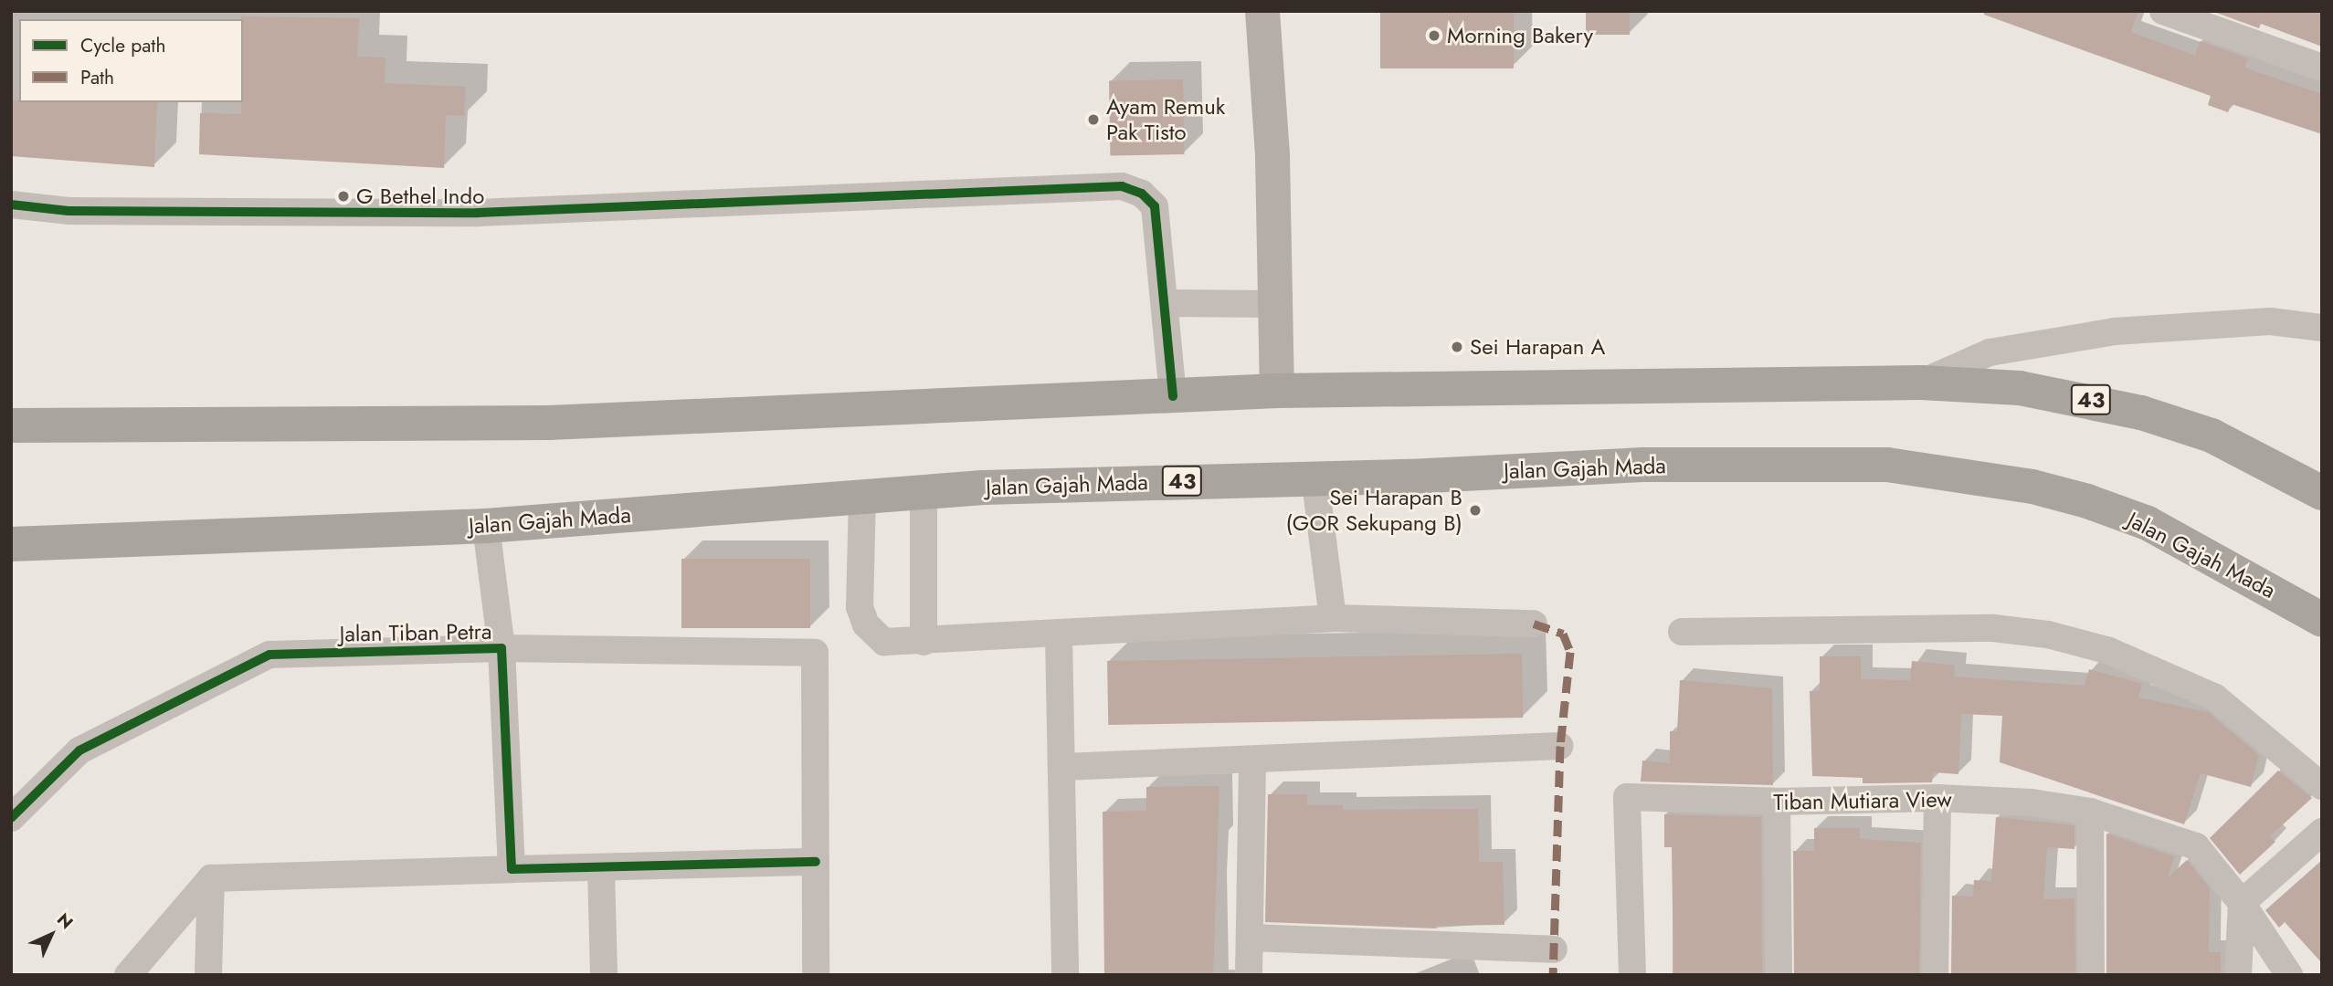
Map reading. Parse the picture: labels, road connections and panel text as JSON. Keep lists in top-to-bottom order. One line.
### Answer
{"streets":{"highway":["43","Jalan Gajah Mada"],"street":["Jalan Tiban Petra","Tiban Mutiara View"]},"crossings":[["Jalan Gajah Mada","Jalan Tiban Petra"]],"places":["Morning Bakery","Ayam Remuk Pak Tisto","G Bethel Indo","Sei Harapan A","Sei Harapan B (GOR Sekupang B)"],"legend":["Cycle path","Path"],"north":"top right"}
